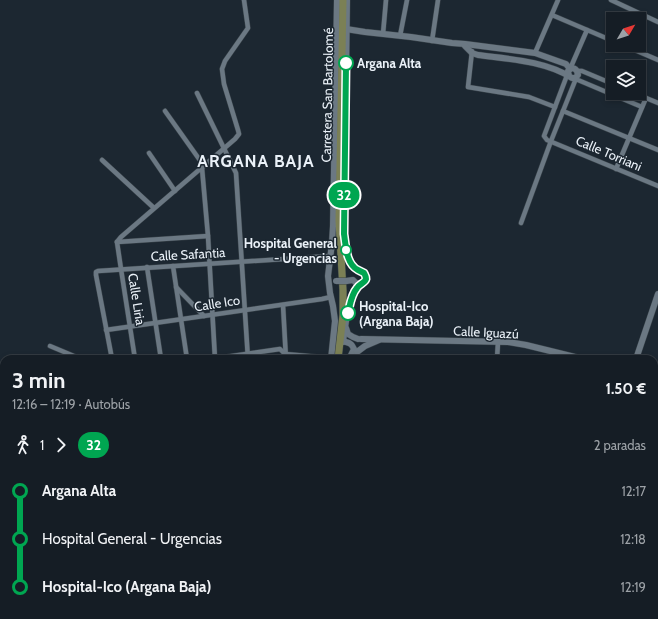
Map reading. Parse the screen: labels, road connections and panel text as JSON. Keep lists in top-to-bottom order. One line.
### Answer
{"streets":{"main road":["Carretera San Bartolomé"],"street":["Calle Torriani","Calle Safantia","Calle Liria","Calle Ico","Calle Iguazú"]},"crossings":[["Carretera San Bartolomé","Calle Safantia"],["Carretera San Bartolomé","Calle Ico"],["Calle Safantia","Calle Liria"],["Calle Safantia","Calle Ico"],["Calle Liria","Calle Ico"]],"districts":["ARGANA BAJA"],"places":["Argana Alta","Hospital General - Urgencias","Hospital-Ico (Argana Baja)"],"lines":["bus line 32"],"north":"top right","page":{"on_map":"32","heading":["3 min","12:16 – 12:19 · Autobús","1.50 €"],"legs":["1","32","2 paradas"],"list":[{"name":"Argana Alta","value":"12:17"},{"name":"Hospital General - Urgencias","value":"12:18"},{"name":"Hospital-Ico (Argana Baja)","value":"12:19"}]}}
